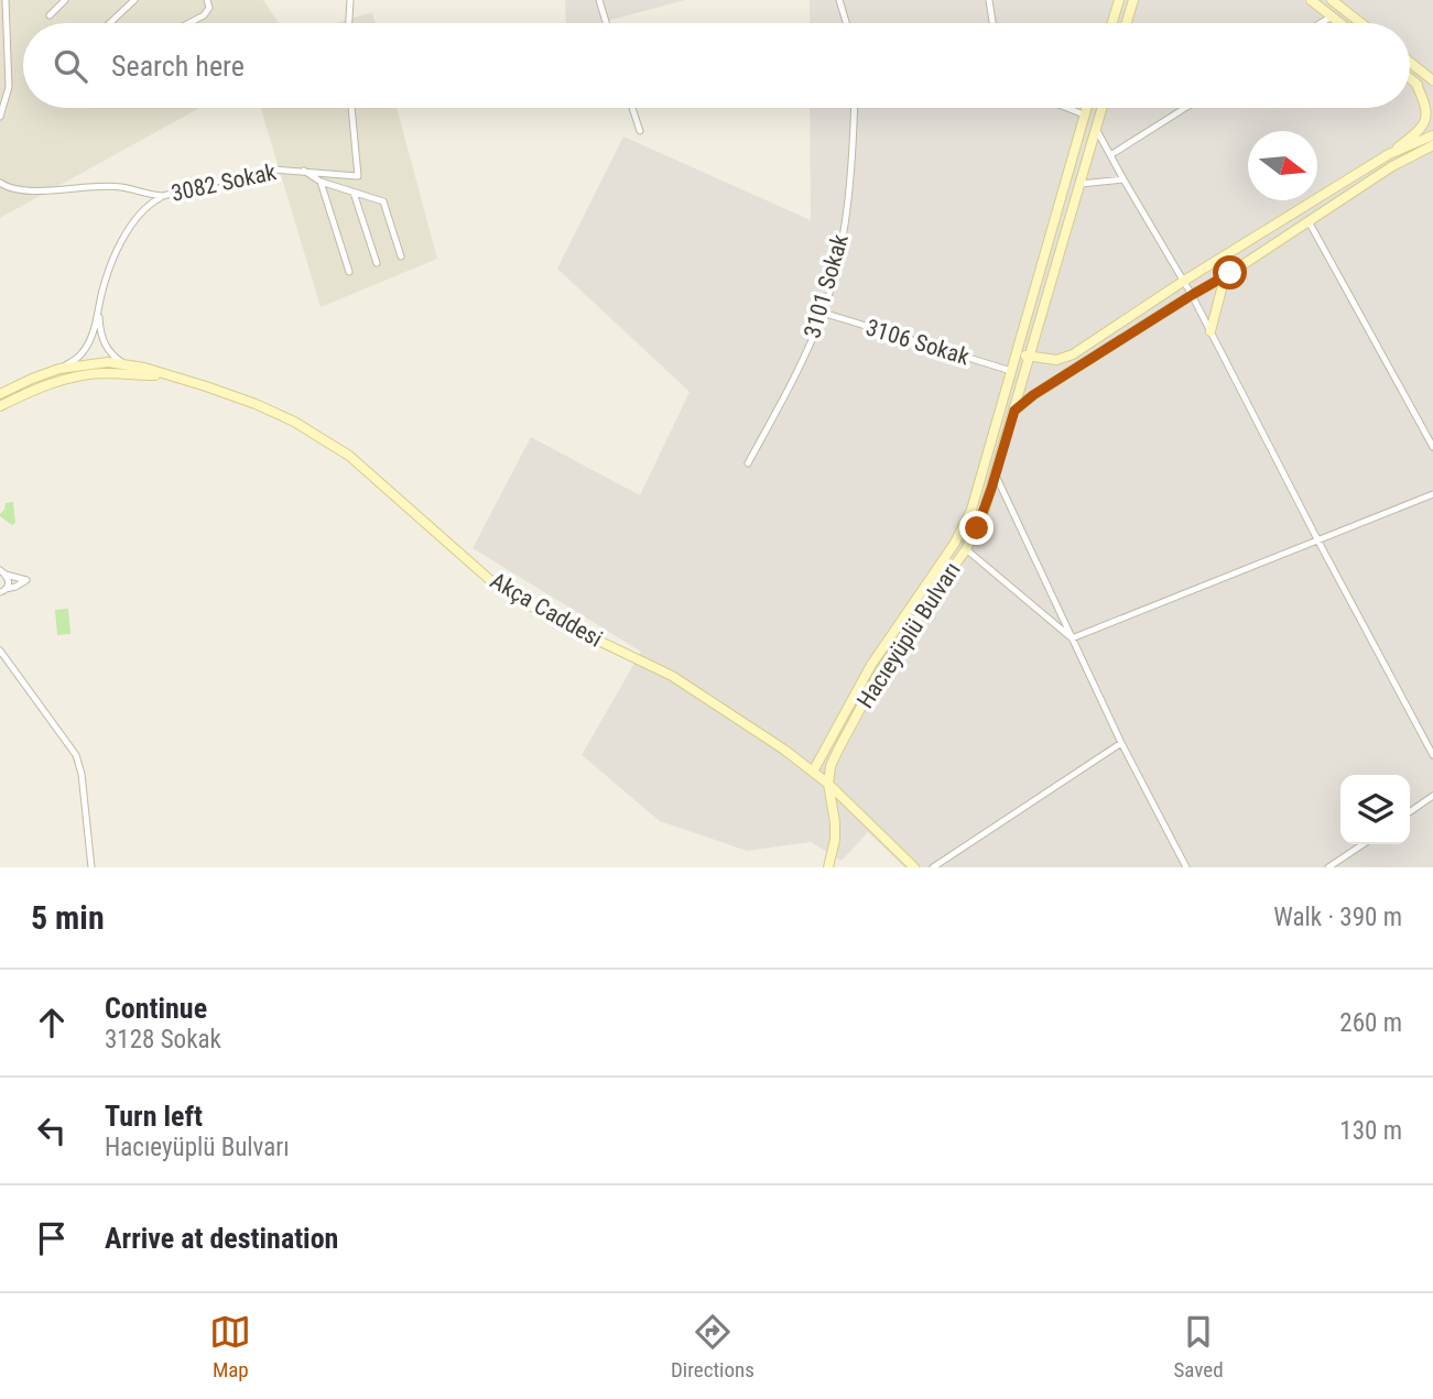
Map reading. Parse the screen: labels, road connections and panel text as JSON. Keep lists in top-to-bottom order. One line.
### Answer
{"streets":{"street":["3082 Sokak","3101 Sokak","3106 Sokak","Akça Caddesi","Hacıeyüplü Bulvarı"]},"crossings":[["3101 Sokak","3106 Sokak"],["3106 Sokak","Hacıeyüplü Bulvarı"],["Akça Caddesi","Hacıeyüplü Bulvarı"]],"north":"right","page":{"search":"Search here","heading":["5 min","Walk · 390 m"],"list":[["Continue","3128 Sokak","260 m"],["Turn left","Hacıeyüplü Bulvarı","130 m"],"Arrive at destination"],"nav":["Map","Directions","Saved"]}}
